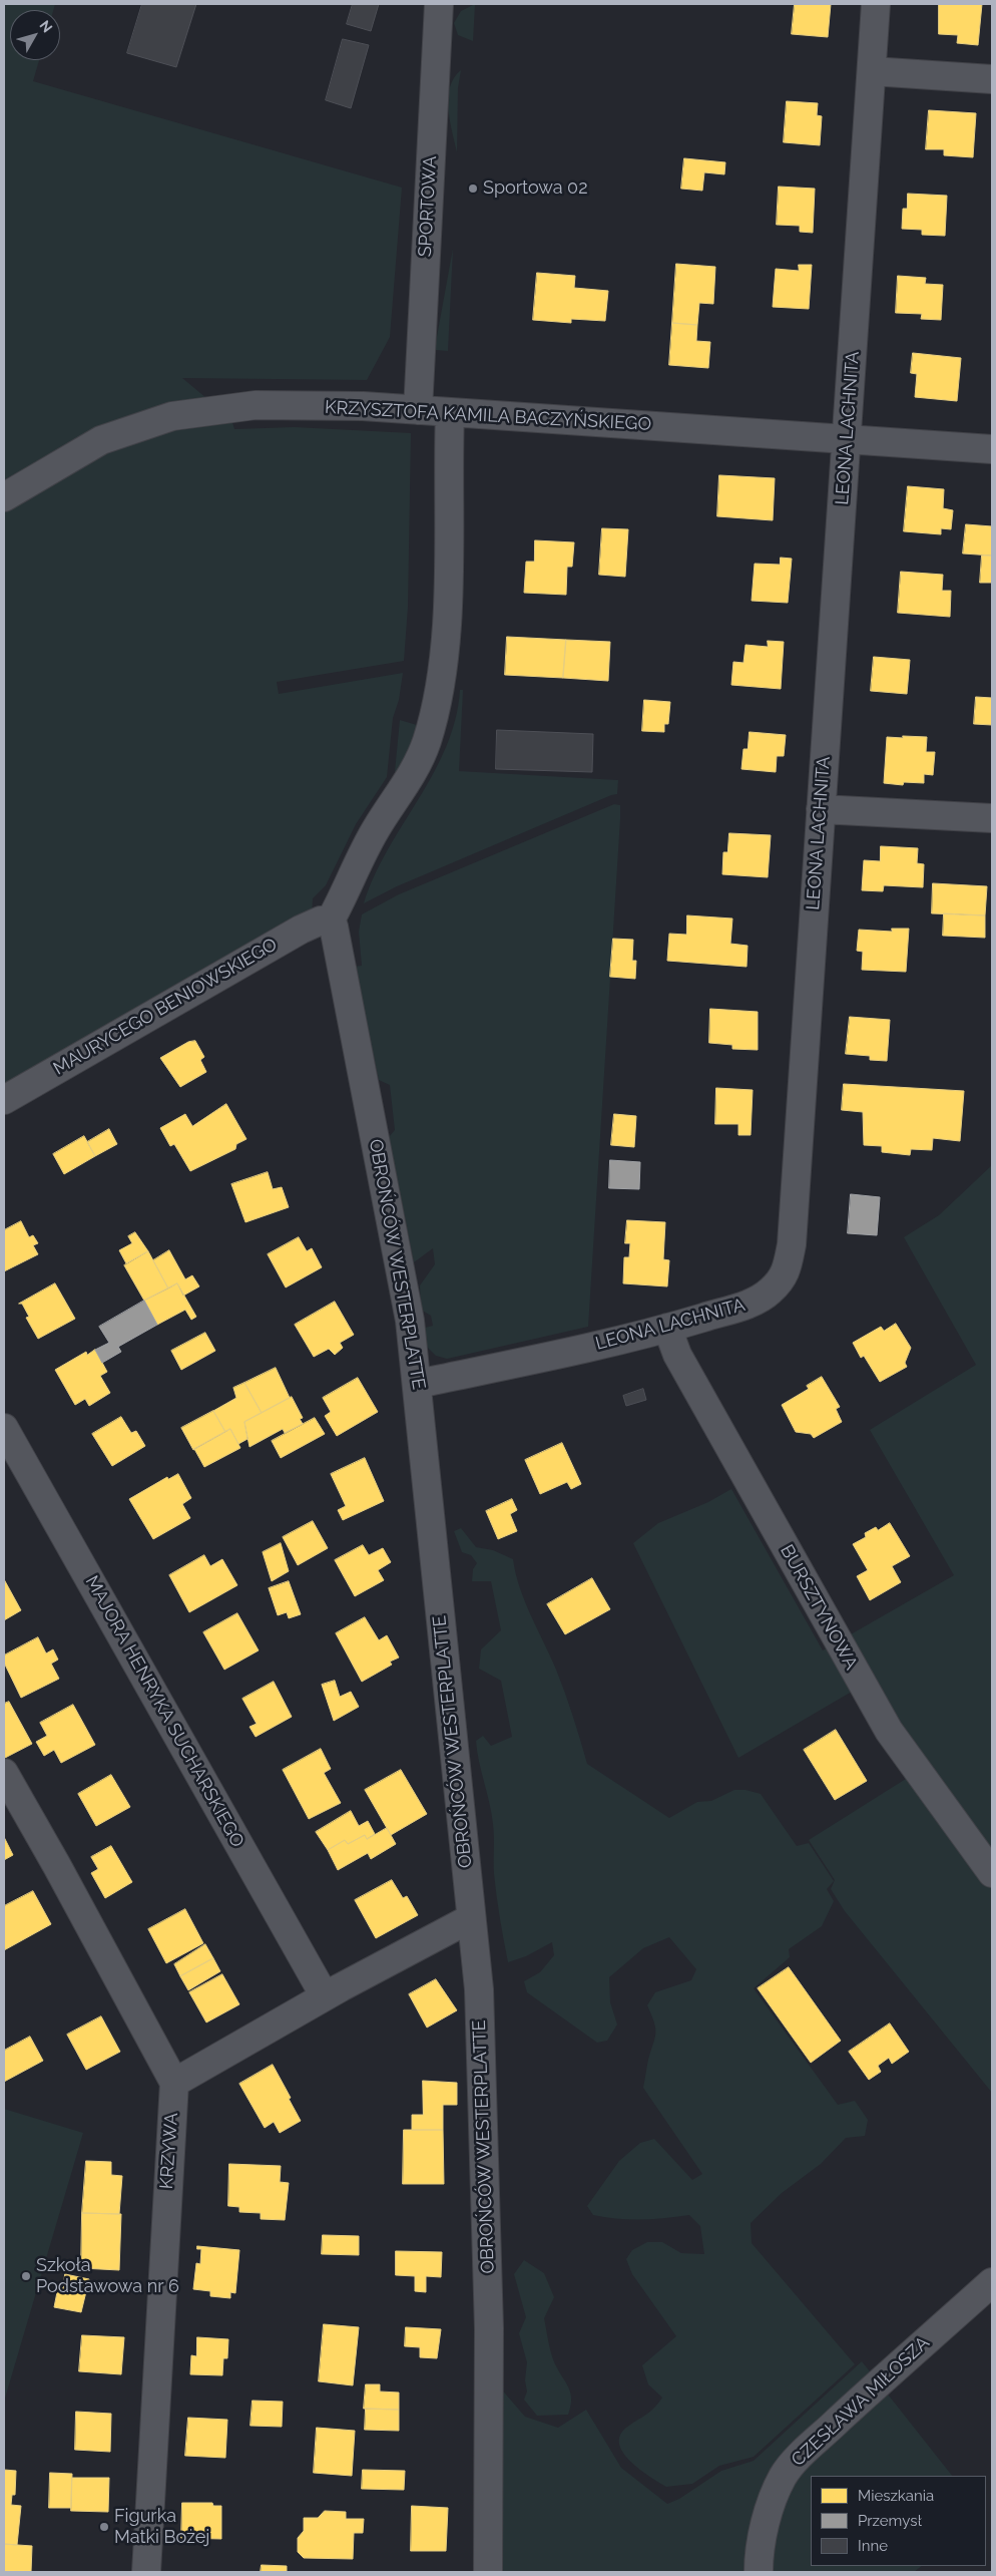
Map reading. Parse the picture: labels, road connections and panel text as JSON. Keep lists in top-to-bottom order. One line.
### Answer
{"streets":{"street":["SPORTOWA","KRZYSZTOFA KAMILA BACZYŃSKIEGO","LEONA LACHNITA","MAURYCEGO BENIOWSKIEGO","OBROŃCÓW WESTERPLATTE","BURSZTYNOWA","MAJORA HENRYKA SUCHARSKIEGO","KRZYWA","CZESŁAWA MIŁOSZA"]},"crossings":[["SPORTOWA","KRZYSZTOFA KAMILA BACZYŃSKIEGO"],["KRZYSZTOFA KAMILA BACZYŃSKIEGO","LEONA LACHNITA"],["LEONA LACHNITA","OBROŃCÓW WESTERPLATTE"],["LEONA LACHNITA","BURSZTYNOWA"],["MAURYCEGO BENIOWSKIEGO","OBROŃCÓW WESTERPLATTE"]],"places":["Sportowa 02","Szkoła Podstawowa nr 6","Figurka Matki Bożej"],"legend":["Mieszkania","Przemysł","Inne"],"north":"top right"}
